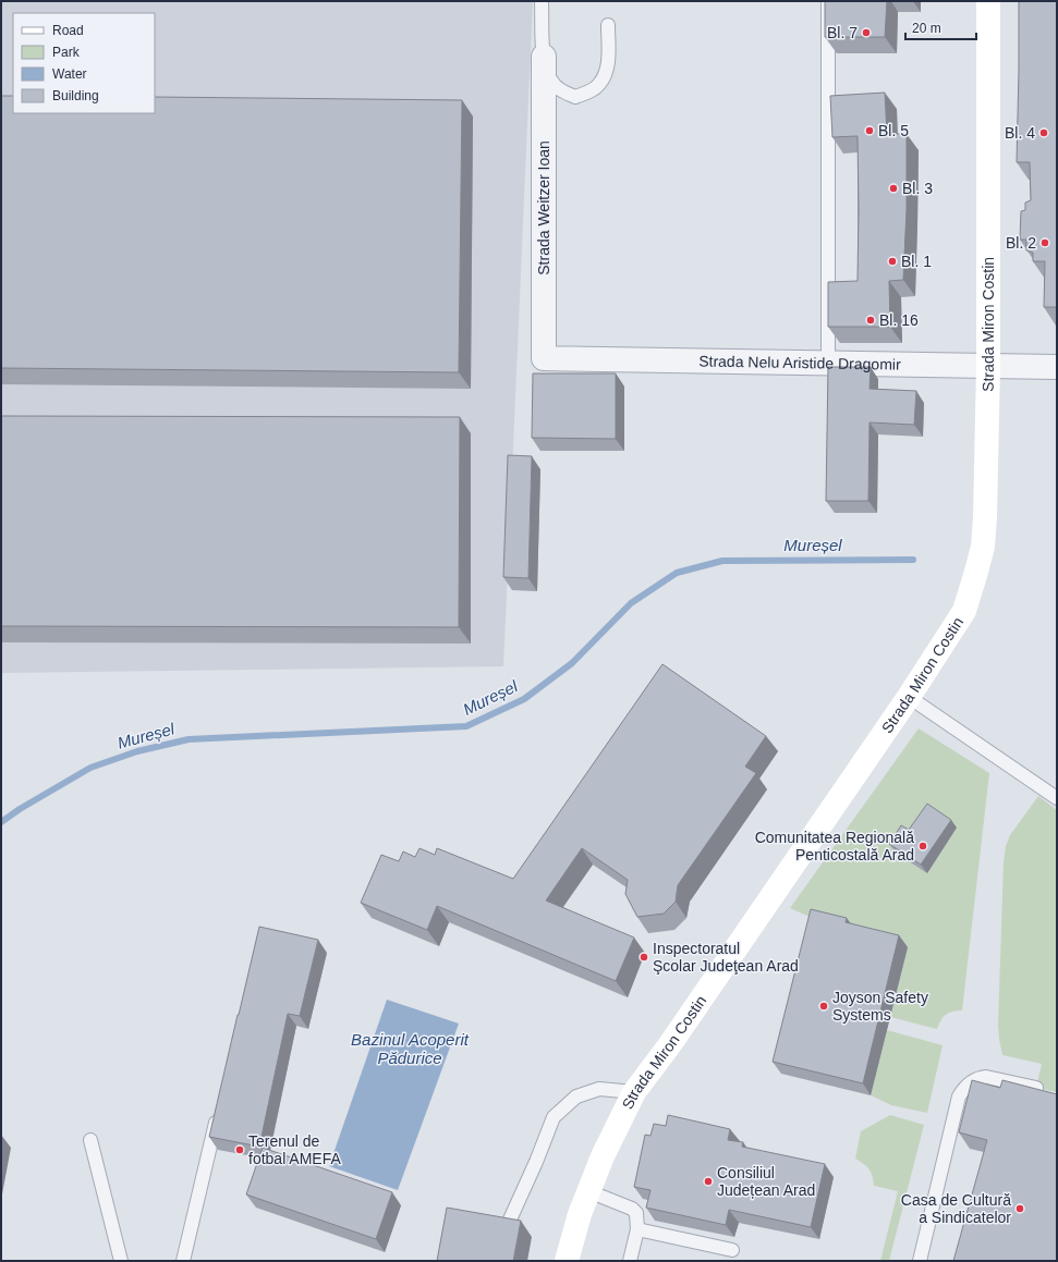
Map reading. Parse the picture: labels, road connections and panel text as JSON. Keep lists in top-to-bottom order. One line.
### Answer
{"streets":{"main road":["Strada Miron Costin"],"street":["Strada Weitzer Ioan","Strada Nelu Aristide Dragomir"]},"crossings":[["Strada Weitzer Ioan","Strada Nelu Aristide Dragomir"],["Strada Miron Costin","Strada Nelu Aristide Dragomir"]],"water":["Mureșel","Bazinul Acoperit Pădurice"],"places":["Bl. 7","Bl. 5","Bl. 4","Bl. 3","Bl. 2","Bl. 1","Bl. 16","Comunitatea Regională Penticostală Arad","Inspectoratul Şcolar Judeţean Arad","Joyson Safety Systems","Terenul de fotbal AMEFA","Consiliul Județean Arad","Casa de Cultură a Sindicatelor"],"legend":["Road","Park","Water","Building"],"scale_bar":"20 m"}
